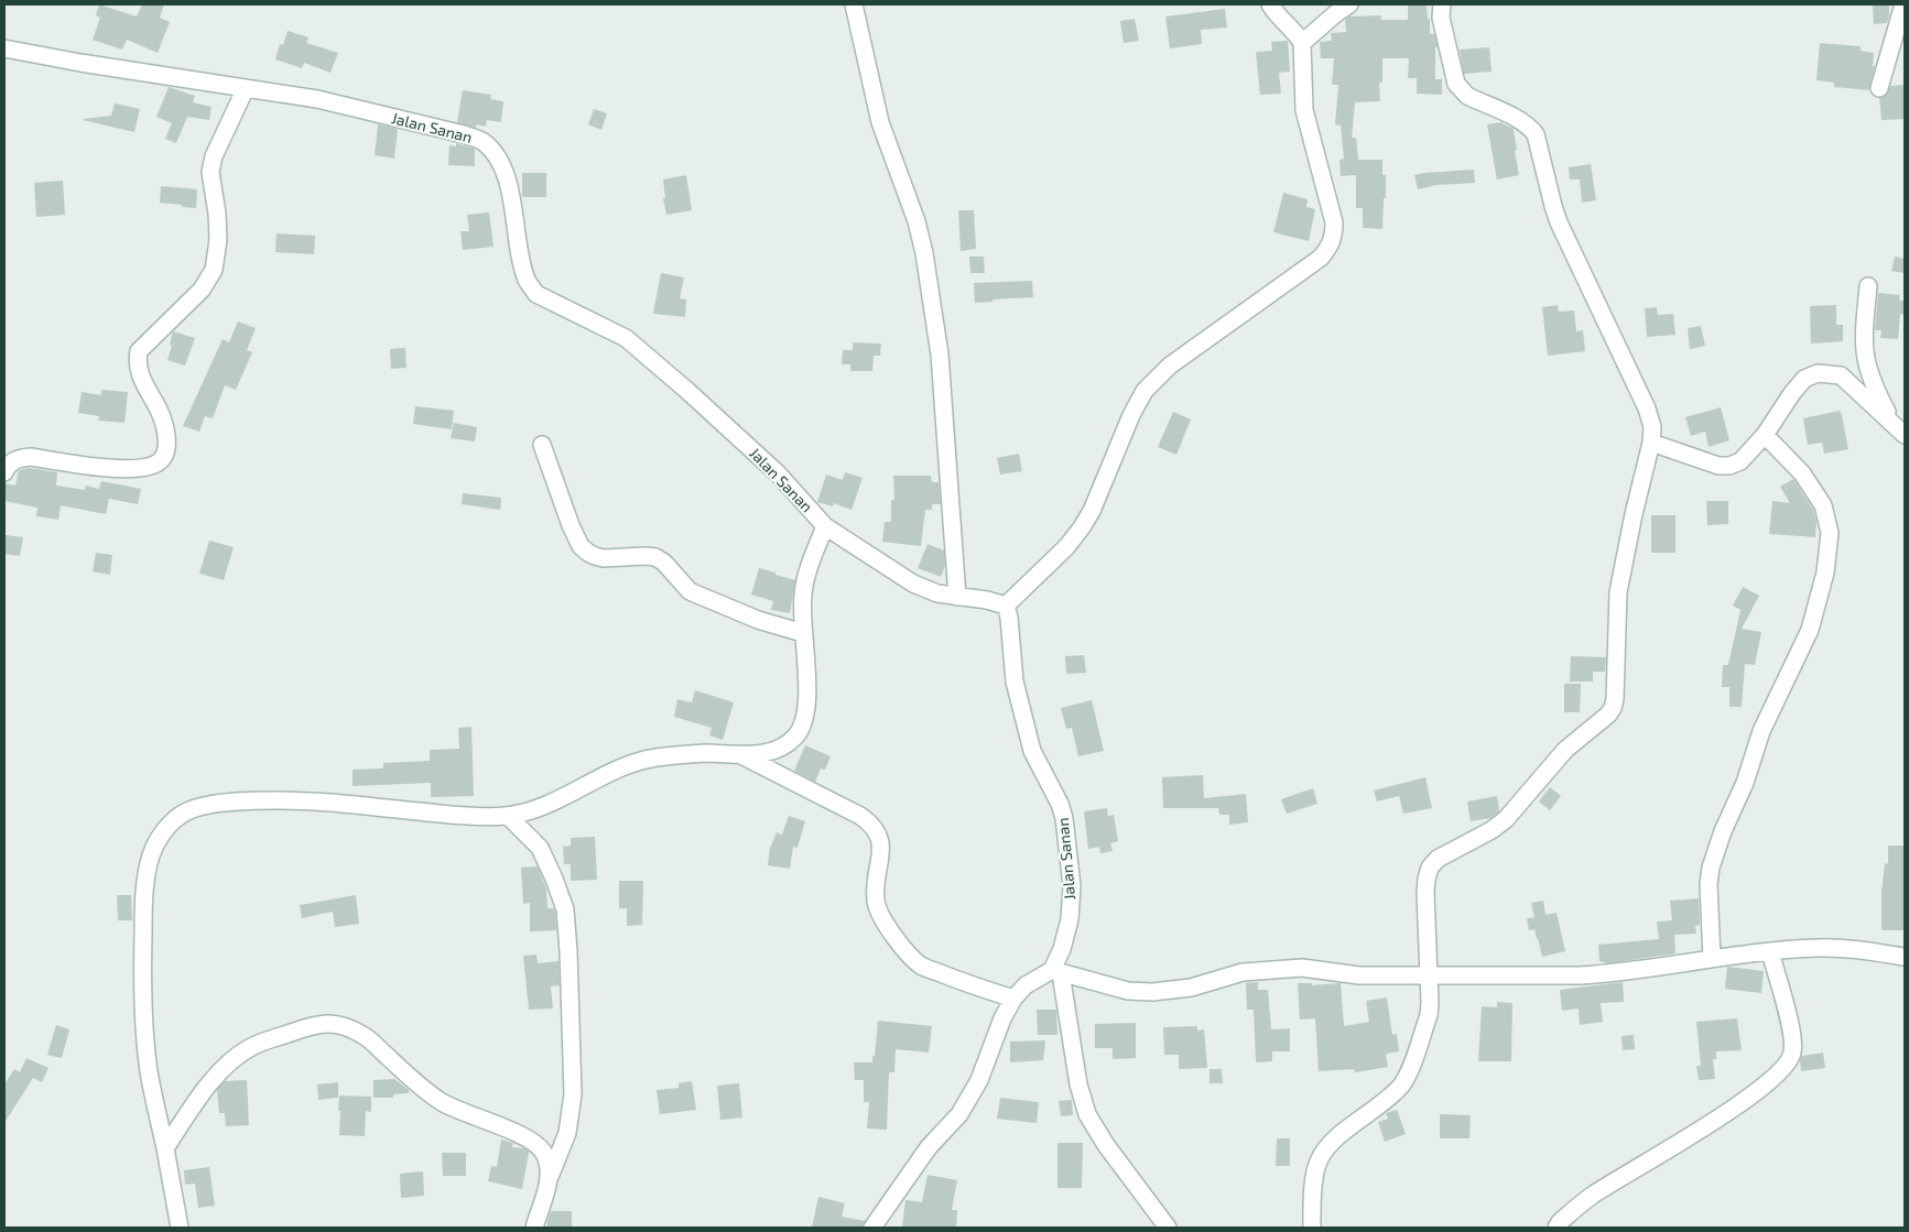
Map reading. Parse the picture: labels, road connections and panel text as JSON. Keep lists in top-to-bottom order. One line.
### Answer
{"streets":{"street":["Jalan Sanan"]}}
